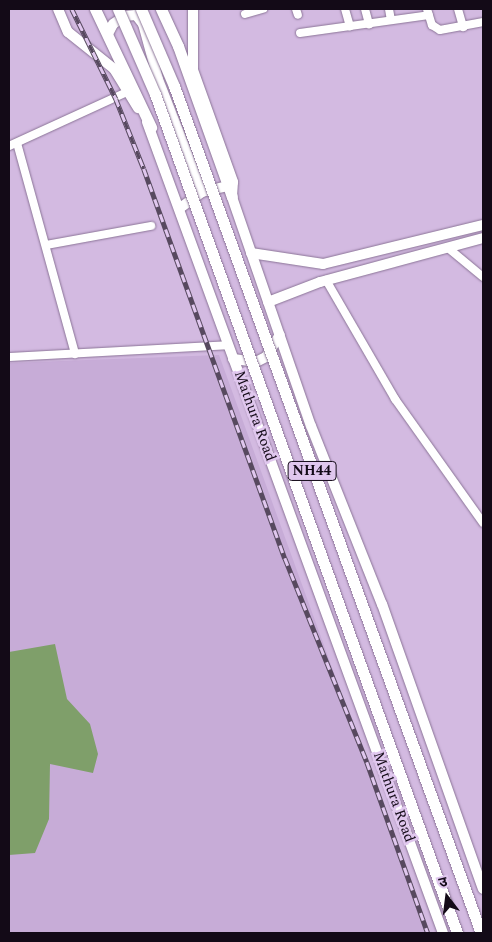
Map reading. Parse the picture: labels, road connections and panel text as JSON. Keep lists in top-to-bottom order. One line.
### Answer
{"streets":{"highway":["Mathura Road","NH44"]},"north":"top"}
